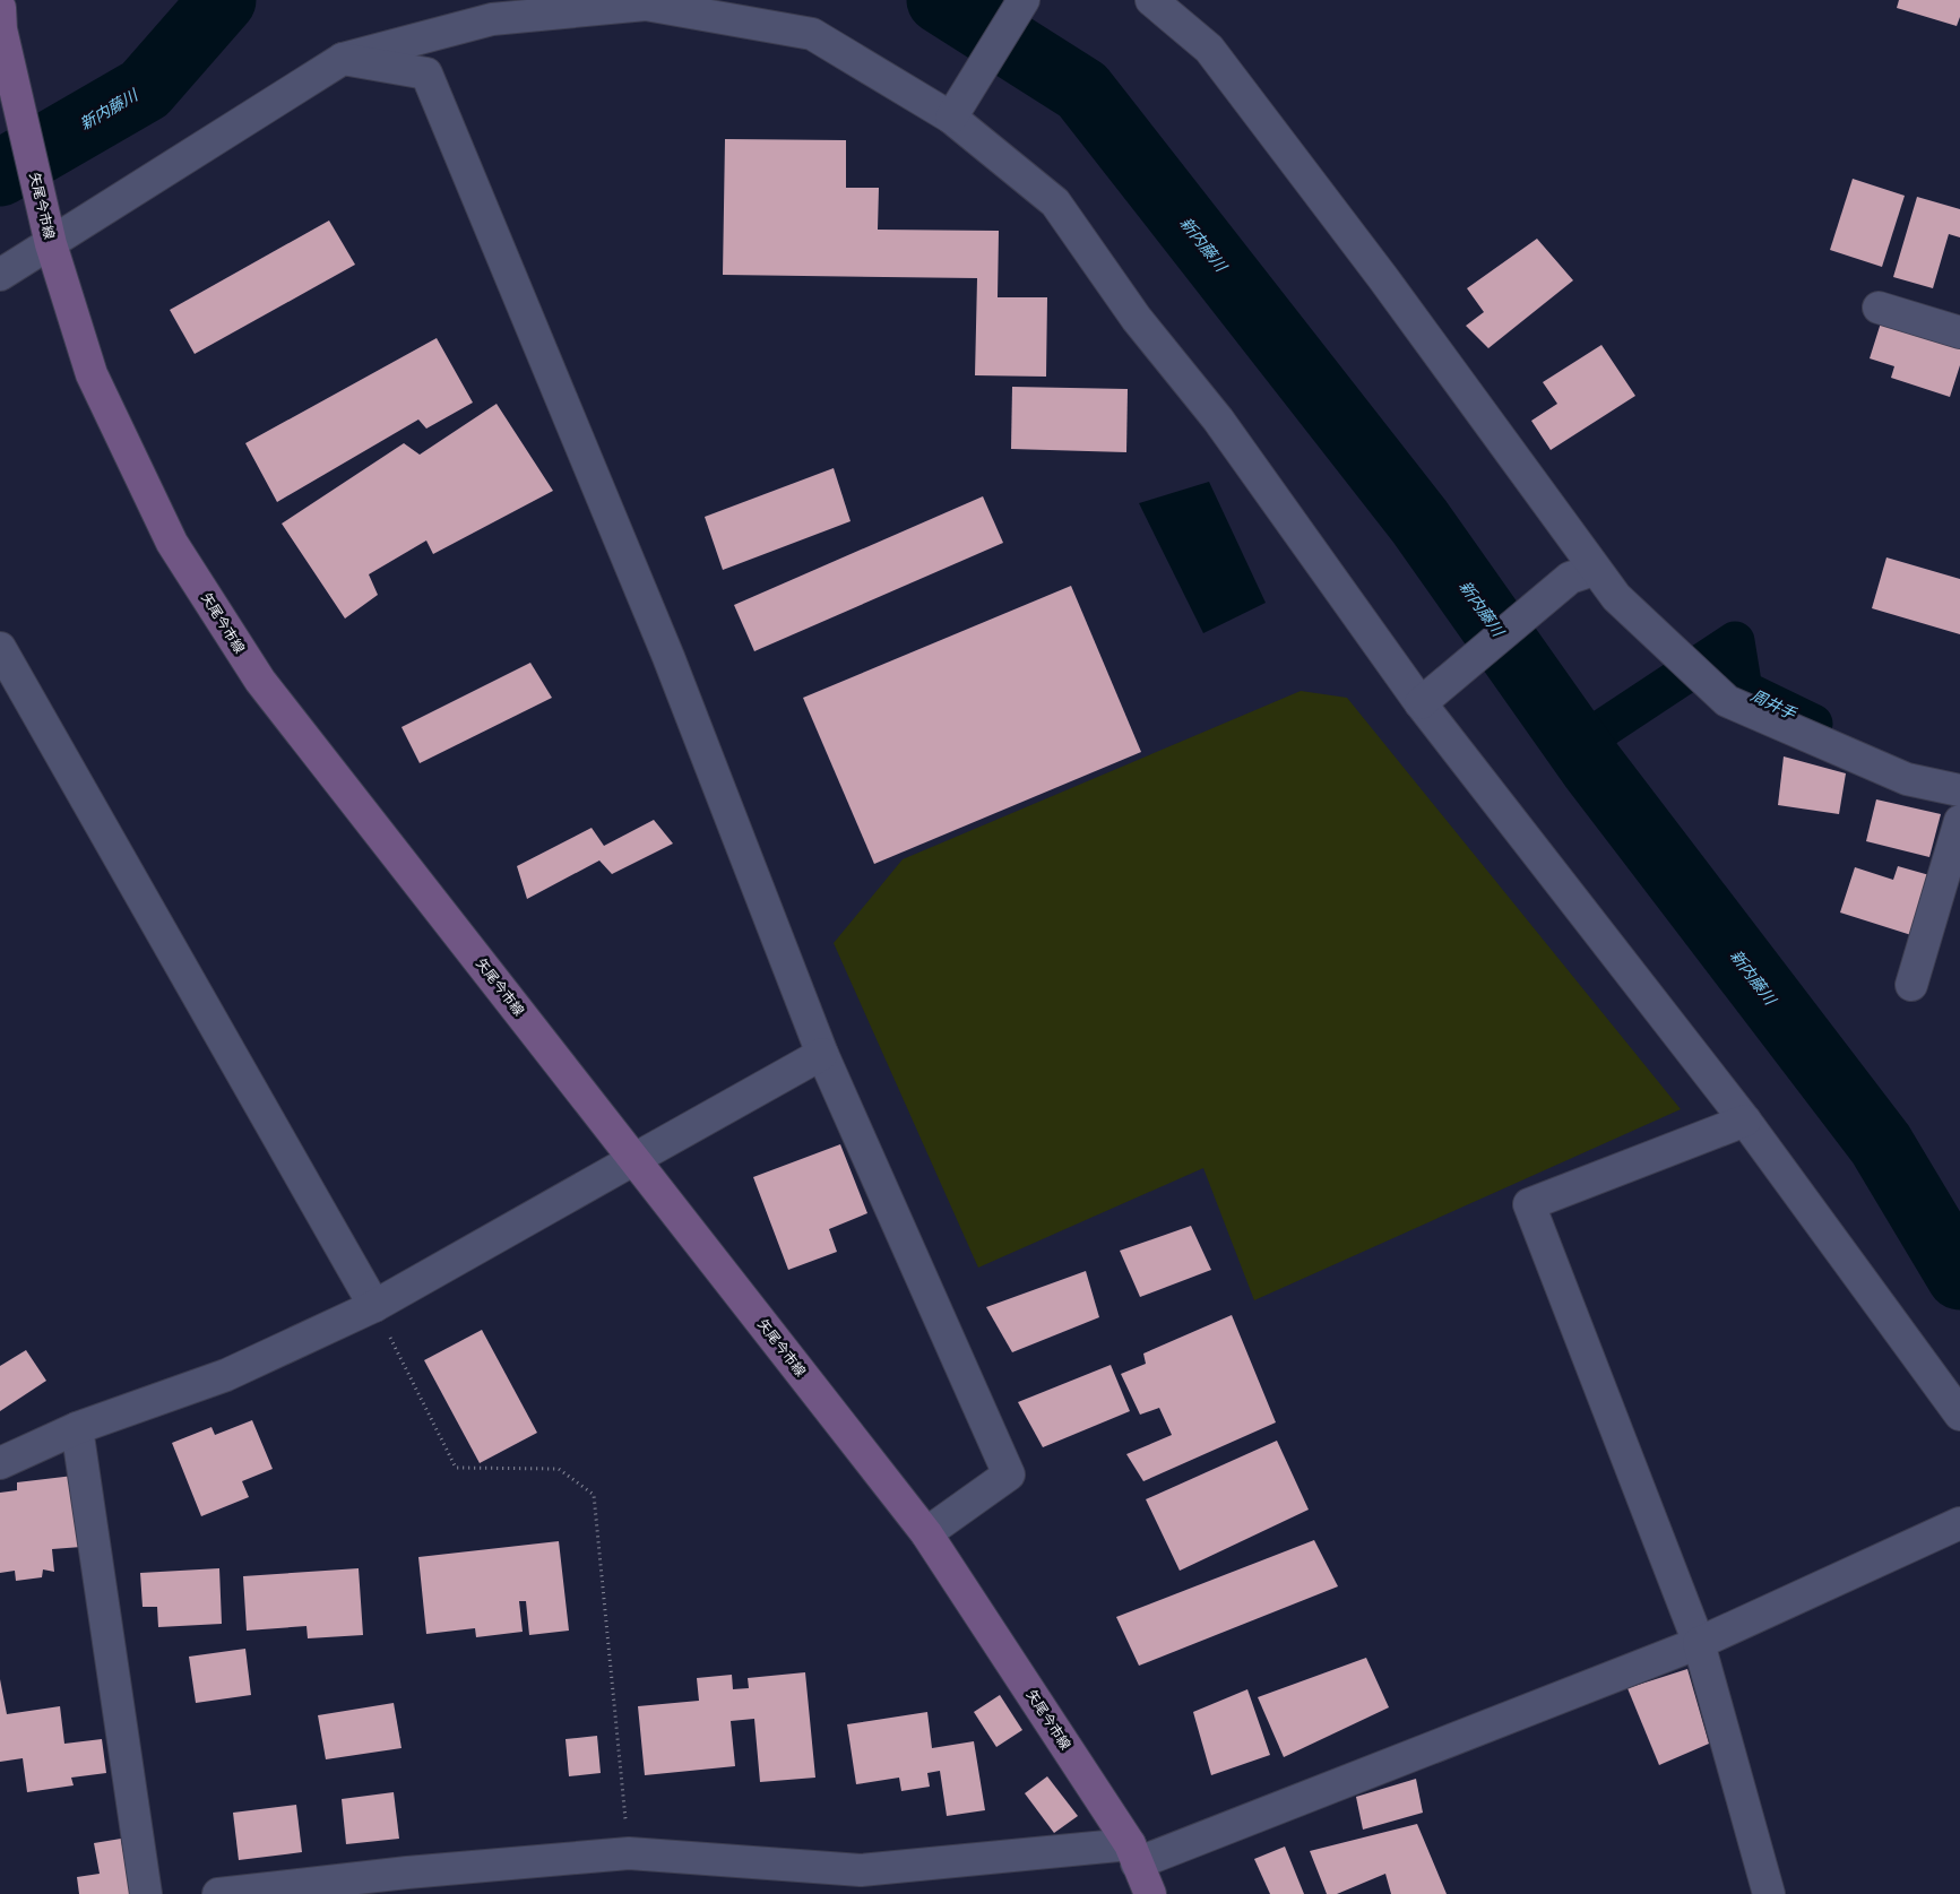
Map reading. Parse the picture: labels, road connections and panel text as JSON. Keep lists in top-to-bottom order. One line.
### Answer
{"streets":{"main road":["矢尾今市線"]},"water":["新内藤川","周井手"]}
